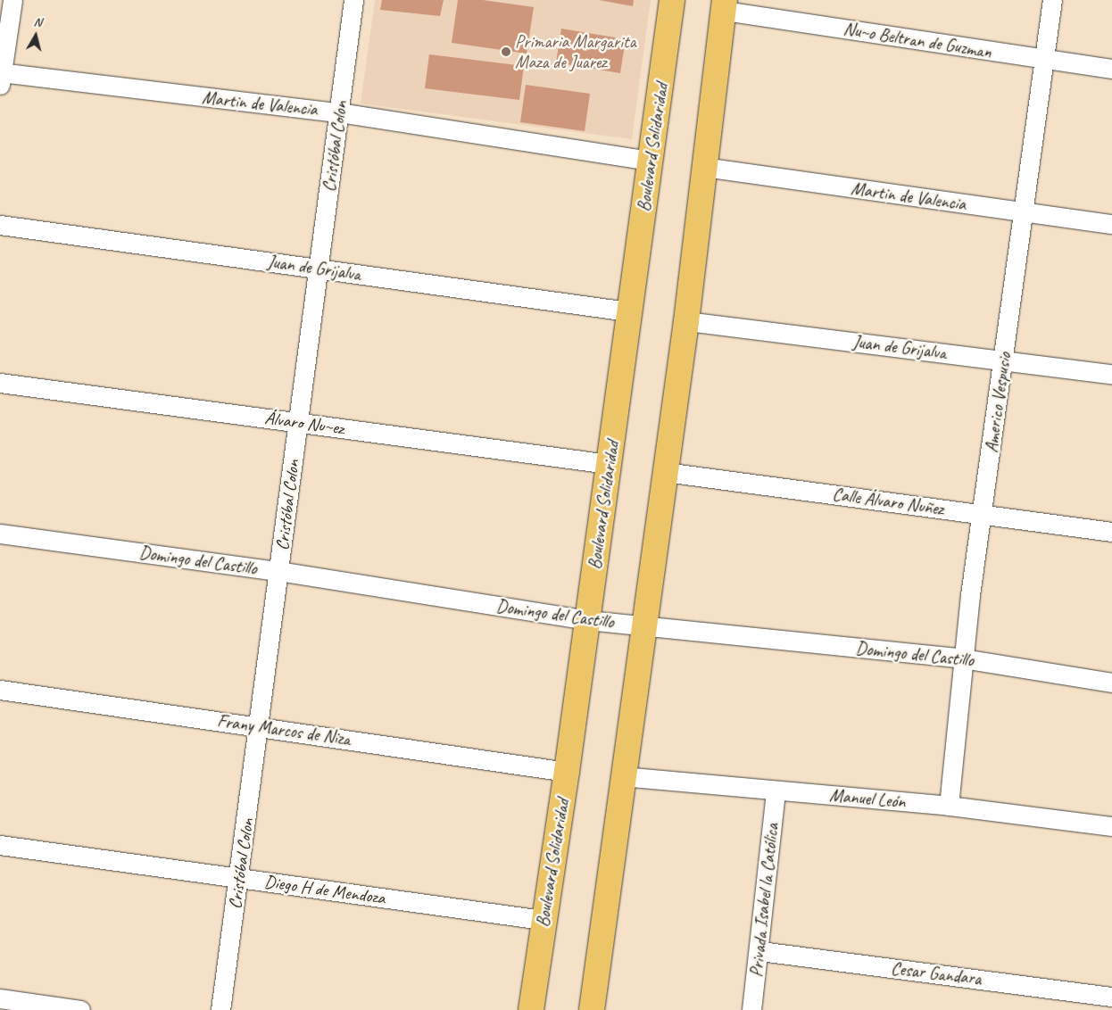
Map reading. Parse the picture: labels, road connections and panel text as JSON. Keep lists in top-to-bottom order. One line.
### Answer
{"streets":{"main road":["Boulevard Solidaridad"],"street":["Nu~o Beltran de Guzman","Martin de Valencia","Cristóbal Colon","Juan de Grijalva","Americo Vespusio","Álvaro Nu~ez","Calle Álvaro Nuñez","Domingo del Castillo","Frany Marcos de Niza","Manuel León","Diego H de Mendoza","Privada Isabel la Católica","Cesar Gandara"]},"crossings":[["Nu~o Beltran de Guzman","Americo Vespusio"],["Martin de Valencia","Cristóbal Colon"],["Martin de Valencia","Boulevard Solidaridad"],["Martin de Valencia","Americo Vespusio"],["Cristóbal Colon","Juan de Grijalva"],["Cristóbal Colon","Álvaro Nu~ez"],["Cristóbal Colon","Domingo del Castillo"],["Cristóbal Colon","Frany Marcos de Niza"],["Cristóbal Colon","Diego H de Mendoza"],["Boulevard Solidaridad","Juan de Grijalva"],["Boulevard Solidaridad","Álvaro Nu~ez"],["Boulevard Solidaridad","Domingo del Castillo"],["Boulevard Solidaridad","Frany Marcos de Niza"],["Boulevard Solidaridad","Diego H de Mendoza"],["Juan de Grijalva","Americo Vespusio"],["Americo Vespusio","Calle Álvaro Nuñez"],["Americo Vespusio","Domingo del Castillo"],["Americo Vespusio","Manuel León"],["Manuel León","Privada Isabel la Católica"],["Privada Isabel la Católica","Cesar Gandara"]],"places":["Primaria Margarita Maza de Juarez"],"north":"top"}
